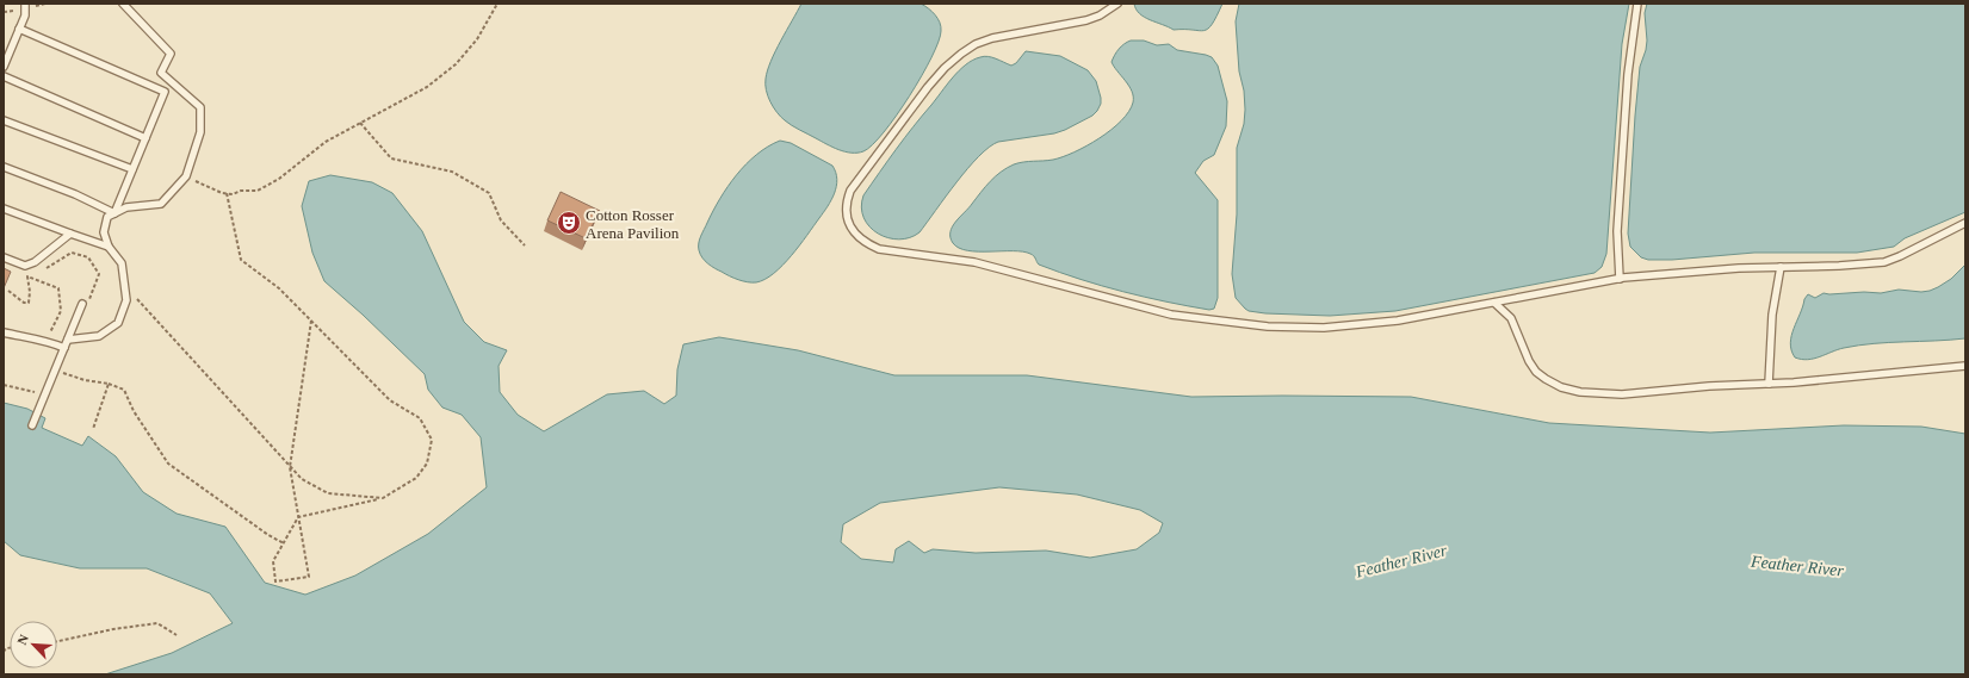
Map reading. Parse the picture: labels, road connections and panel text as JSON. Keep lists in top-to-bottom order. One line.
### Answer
{"water":["Feather River"],"places":{"theatre":["Cotton Rosser Arena Pavilion"]},"north":"top left"}
